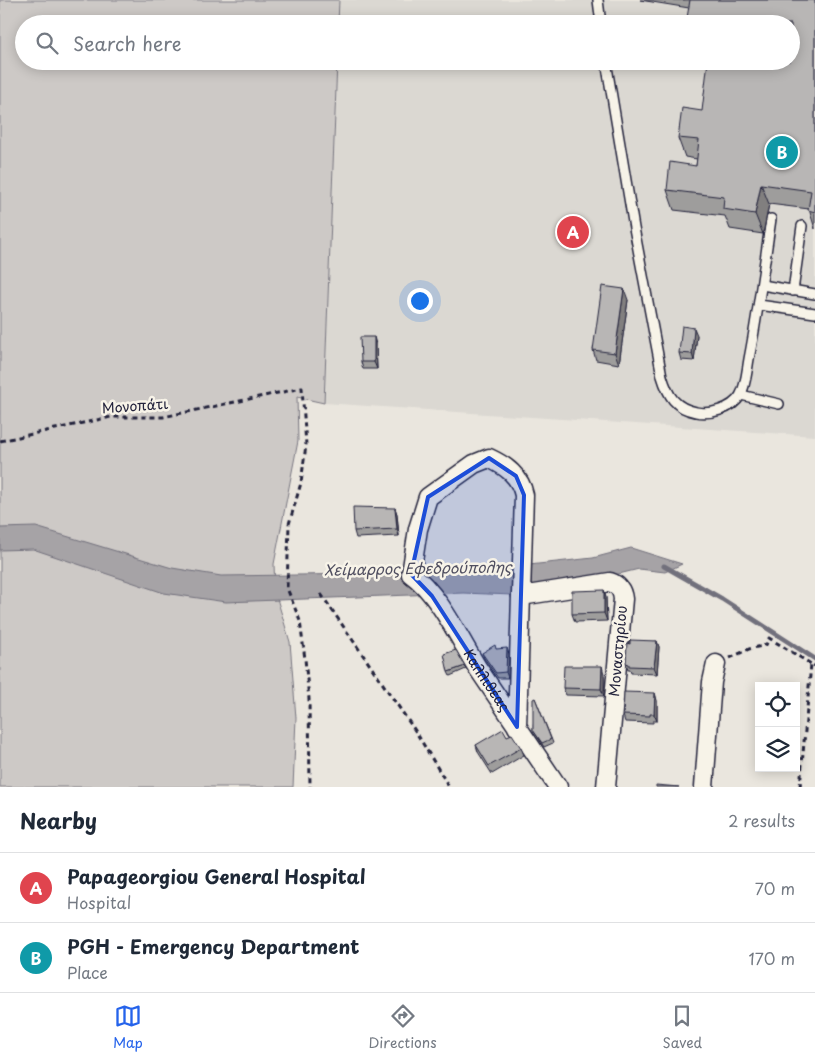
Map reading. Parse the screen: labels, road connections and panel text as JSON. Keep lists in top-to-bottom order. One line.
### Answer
{"streets":{"street":["Μοναστηρίου","Καλλιθέας"],"path":["Μονοπάτι"]},"crossings":[["Μοναστηρίου","Καλλιθέας"]],"water":["Χείμαρρος Εφεδρούπολης"],"page":{"search":"Search here","pins":["B","A"],"heading":["Nearby","2 results"],"list":[{"mark":"A","name":"Papageorgiou General Hospital","note":"Hospital","value":"70 m"},{"mark":"B","name":"PGH - Emergency Department","note":"Place","value":"170 m"}],"nav":["Map","Directions","Saved"]}}
